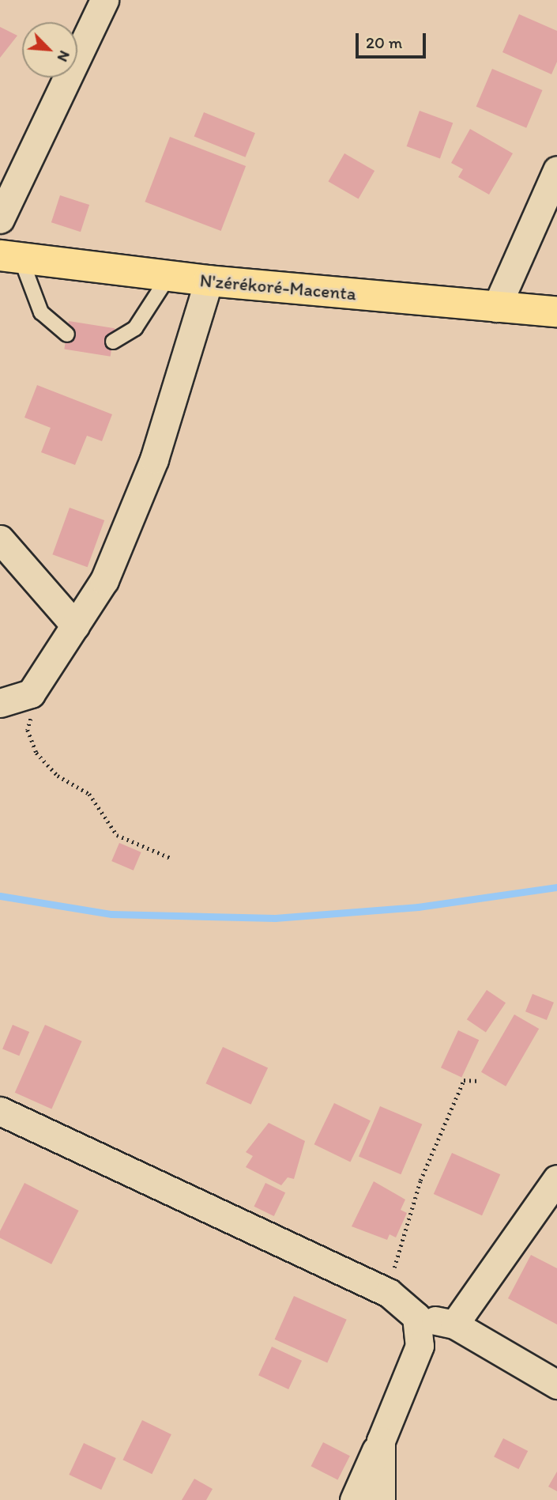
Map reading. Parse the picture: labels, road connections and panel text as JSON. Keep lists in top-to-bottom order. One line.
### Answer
{"streets":{"highway":["N'zérékoré-Macenta"]},"scale_bar":"20 m","north":"bottom right"}
